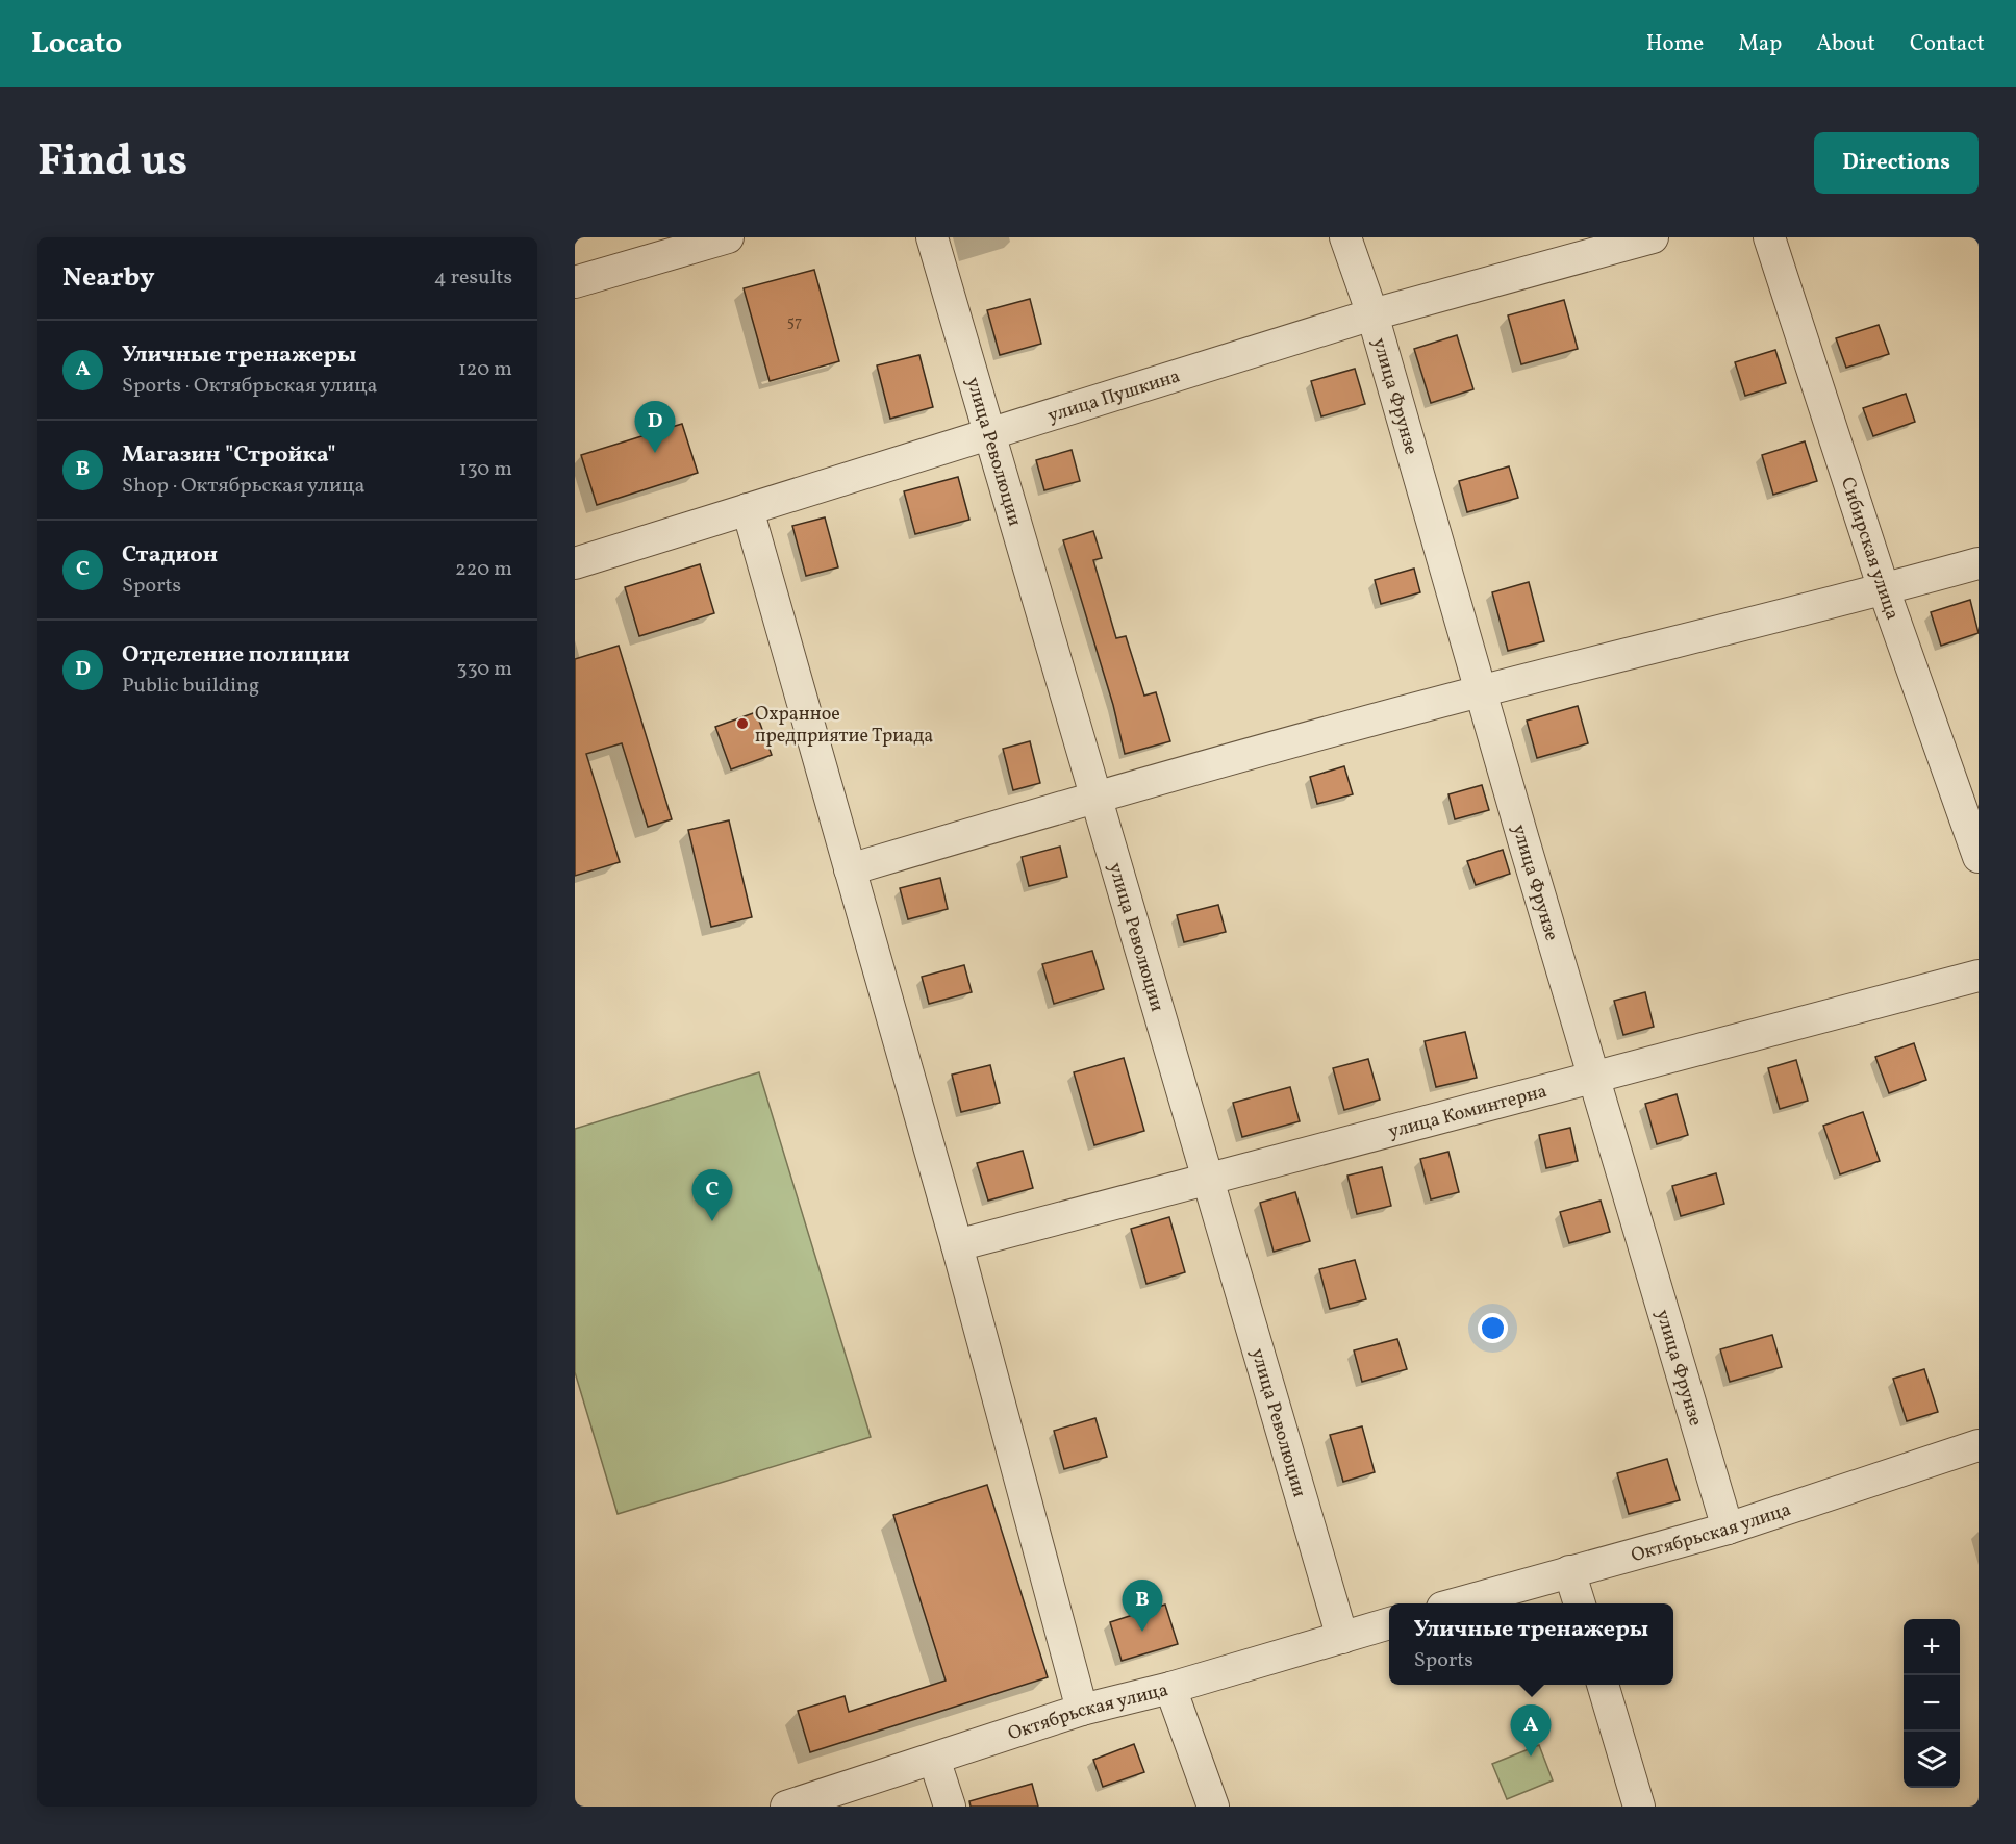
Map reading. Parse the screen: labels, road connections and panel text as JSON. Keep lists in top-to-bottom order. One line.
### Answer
{"streets":{"street":["улица Пушкина","улица Фрунзе","улица Революции","Сибирская улица","улица Коминтерна","Октябрьская улица"]},"crossings":[["улица Пушкина","улица Фрунзе"],["улица Пушкина","улица Революции"],["улица Фрунзе","улица Коминтерна"],["улица Фрунзе","Октябрьская улица"],["улица Революции","улица Коминтерна"],["улица Революции","Октябрьская улица"]],"places":["Охранное предприятие Триада"],"house_numbers":["57"],"page":{"header":"Locato","nav":["Home","Map","About","Contact"],"title":"Find us","buttons":"Directions","heading":["Nearby","4 results"],"list":[{"mark":"A","name":"Уличные тренажеры","note":"Sports · Октябрьская улица","value":"120 m"},{"mark":"B","name":"Магазин \"Стройка\"","note":"Shop · Октябрьская улица","value":"130 m"},{"mark":"C","name":"Стадион","note":"Sports","value":"220 m"},{"mark":"D","name":"Отделение полиции","note":"Public building","value":"330 m"}],"pins":["D","C","B","A"],"popup":["Уличные тренажеры","Sports"],"map_buttons":["+","−"]}}
